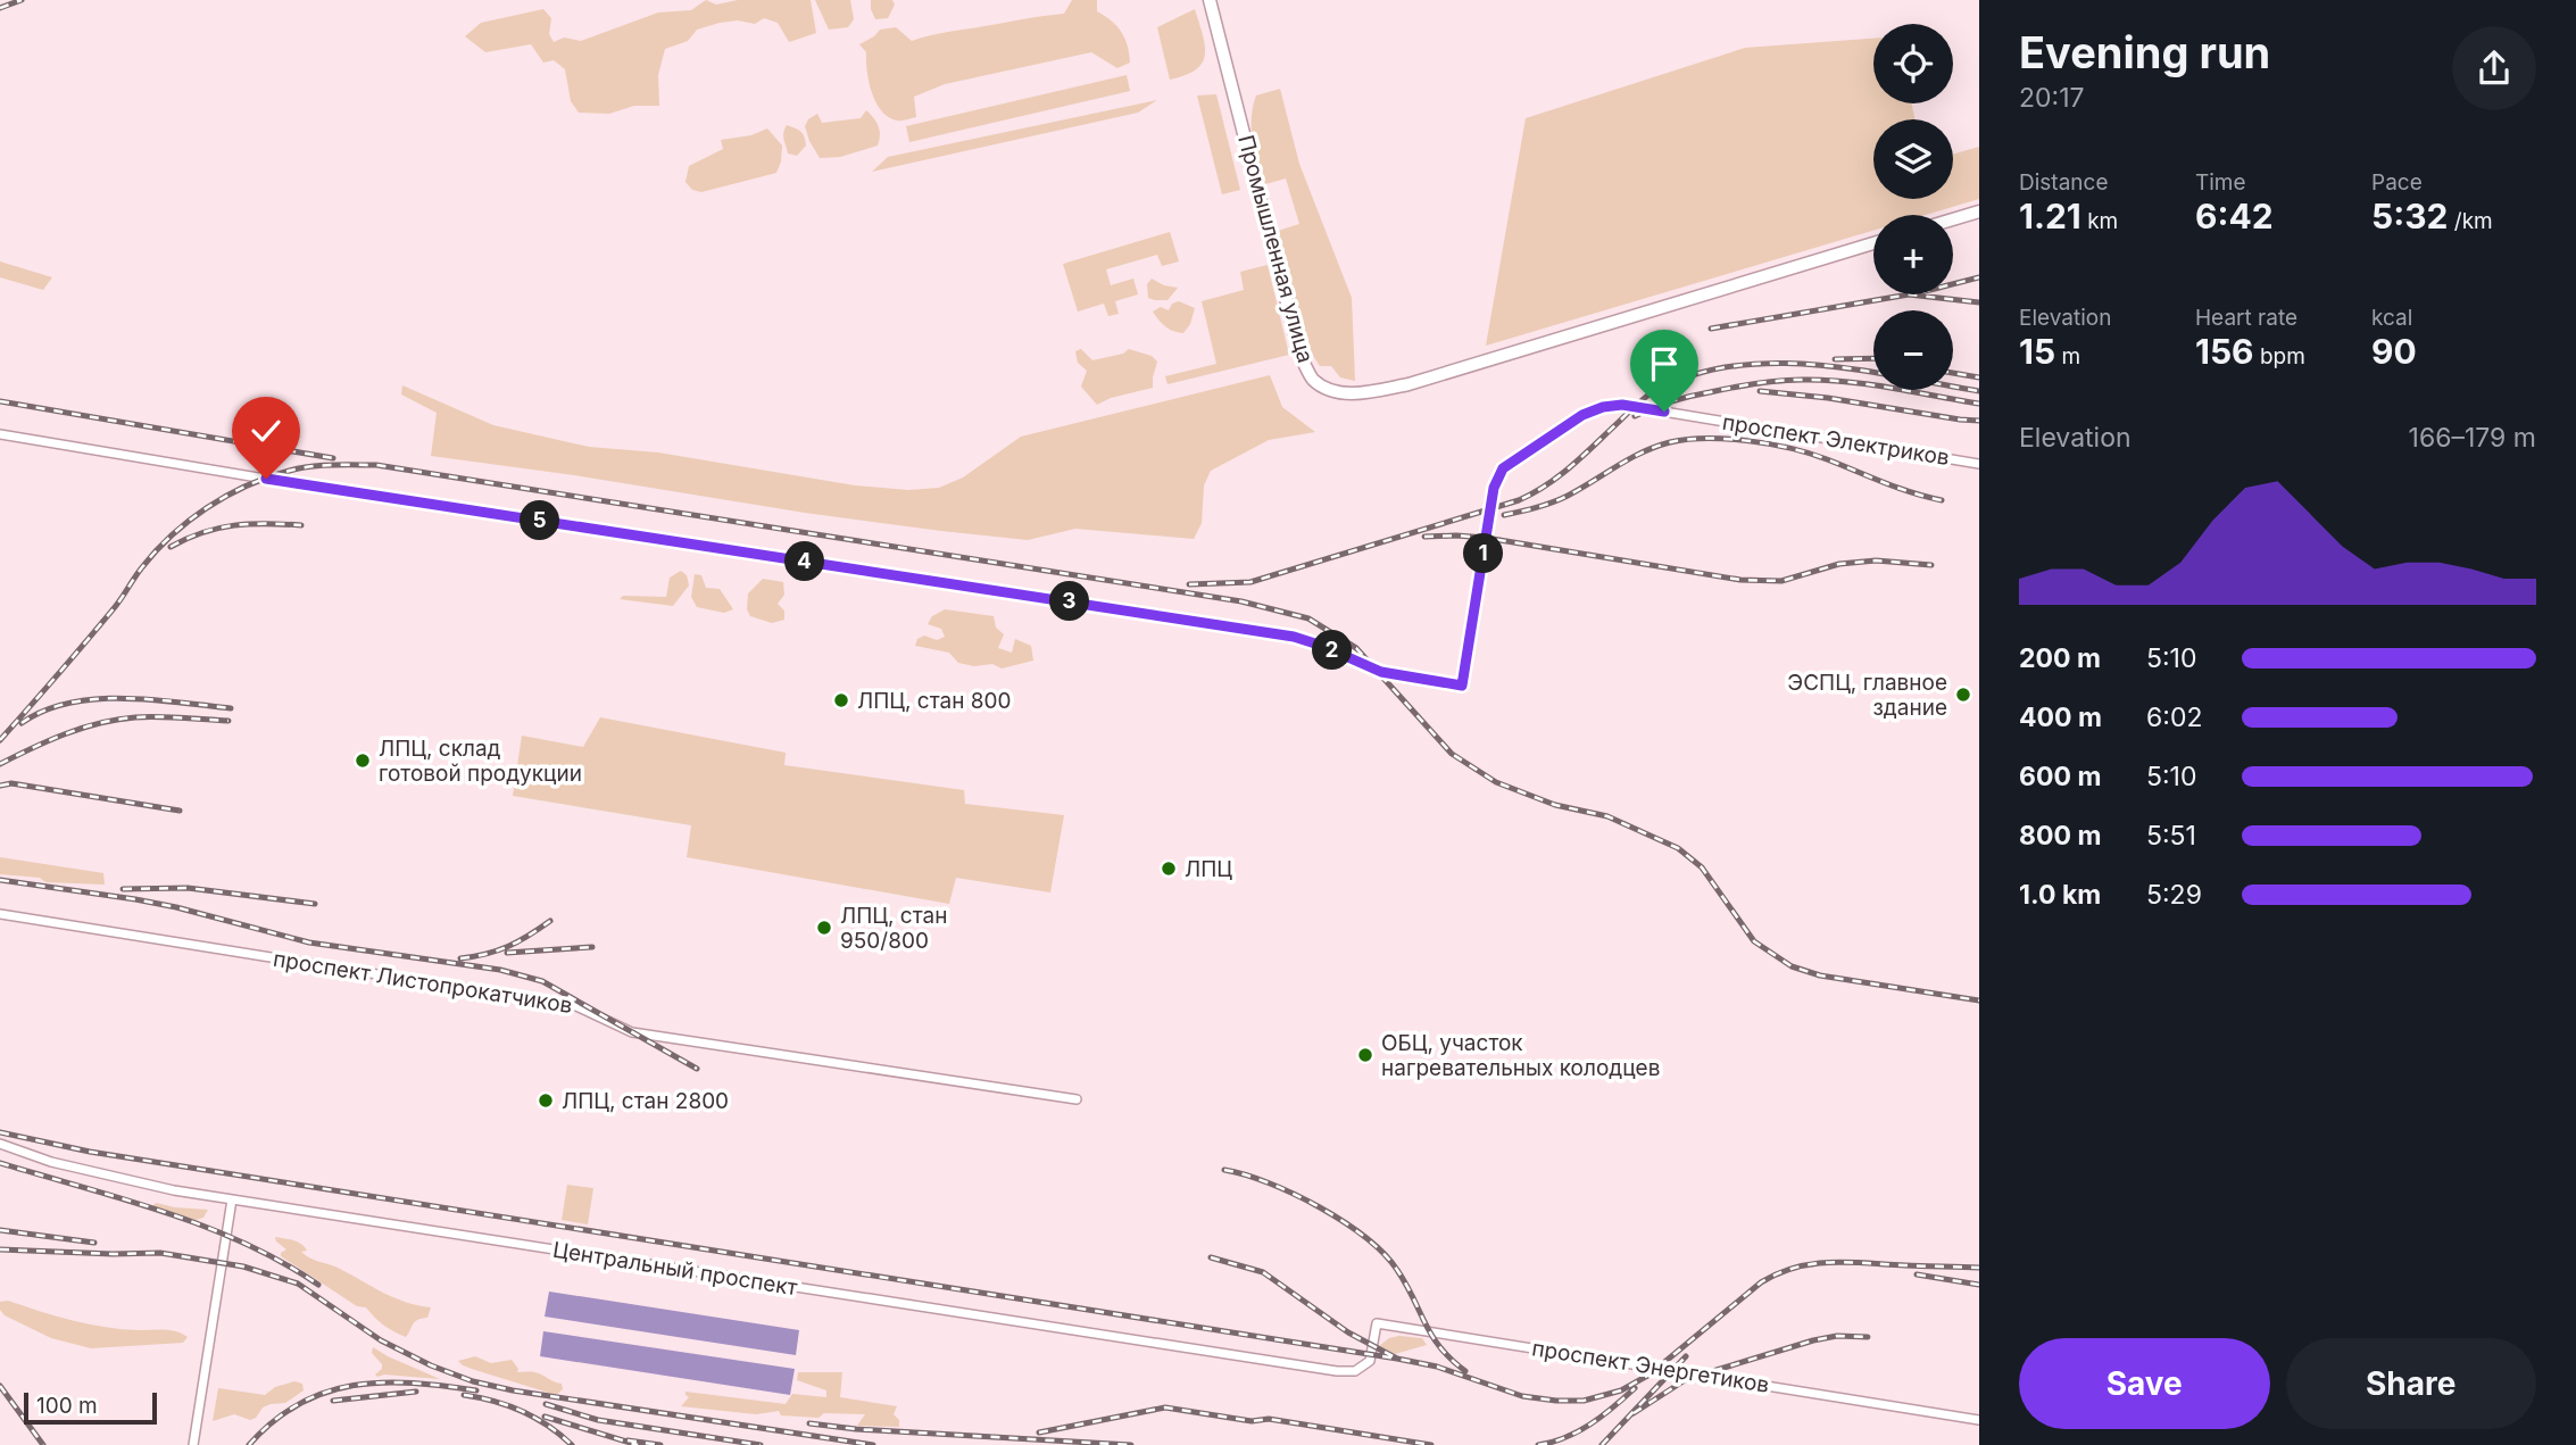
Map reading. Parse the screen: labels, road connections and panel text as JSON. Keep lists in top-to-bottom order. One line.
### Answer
{"streets":{"street":["Промышленная улица","проспект Электриков","проспект Листопрокатчиков","Центральный проспект","проспект Энергетиков"]},"crossings":[["Центральный проспект","проспект Энергетиков"]],"places":["ЭСПЦ, главное здание","ЛПЦ, стан 800","ЛПЦ, склад готовой продукции","ЛПЦ","ЛПЦ, стан 950/800","ОБЦ, участок нагревательных колодцев","ЛПЦ, стан 2800"],"scale_bar":"100 m","page":{"heading":["Evening run","20:17"],"map_buttons":["+","−"],"stats":[["Distance","1.21 km"],["Time","6:42"],["Pace","5:32 /km"],["Elevation","15 m"],["Heart rate","156 bpm"],["kcal","90"]],"chart":["Elevation","166–179 m"],"pins":["5","1","4","3","2"],"list":[{"name":"200 m","note":"5:10"},{"name":"400 m","note":"6:02"},{"name":"600 m","note":"5:10"},{"name":"800 m","note":"5:51"},{"name":"1.0 km","note":"5:29"}],"buttons":["Save","Share"],"scale":"100 m"}}
